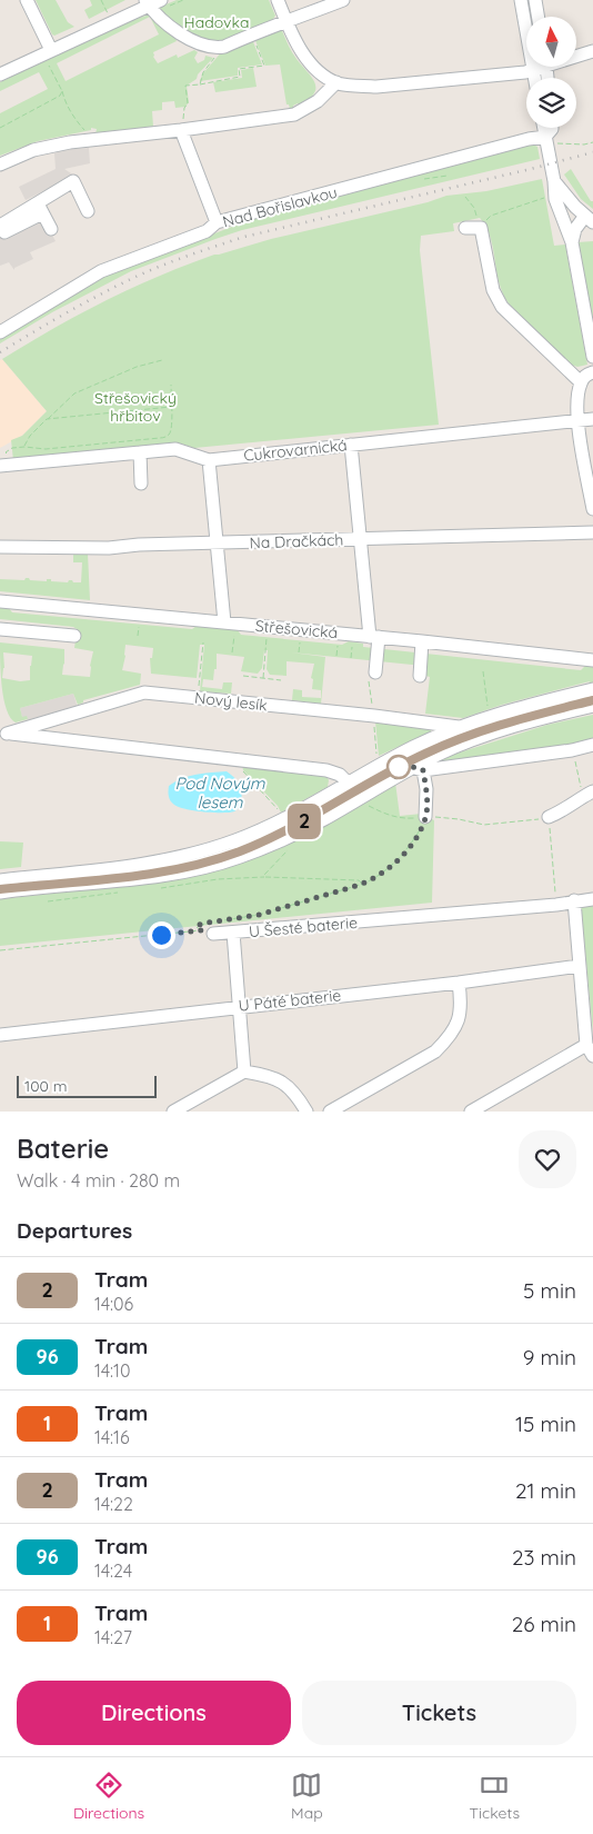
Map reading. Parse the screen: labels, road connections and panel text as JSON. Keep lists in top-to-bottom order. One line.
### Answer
{"streets":{"street":["Nad Bořislavkou","Cukrovarnická","Na Dračkách","Střešovická","Nový lesík","U Šesté baterie","U Páté baterie"]},"water":["Pod Novým lesem"],"parks":["Hadovka","Střešovický hřbitov"],"lines":["tram line 2"],"scale_bar":"100 m","north":"top","page":{"on_map":"2","scale":"100 m","heading":[["Baterie","Walk · 4 min · 280 m"],"Departures"],"list":[{"mark":"2","name":"Tram","note":"14:06","value":"5 min"},{"mark":"96","name":"Tram","note":"14:10","value":"9 min"},{"mark":"1","name":"Tram","note":"14:16","value":"15 min"},{"mark":"2","name":"Tram","note":"14:22","value":"21 min"},{"mark":"96","name":"Tram","note":"14:24","value":"23 min"},{"mark":"1","name":"Tram","note":"14:27","value":"26 min"}],"buttons":["Directions","Tickets"],"tabs":["Directions","Map","Tickets"]}}
